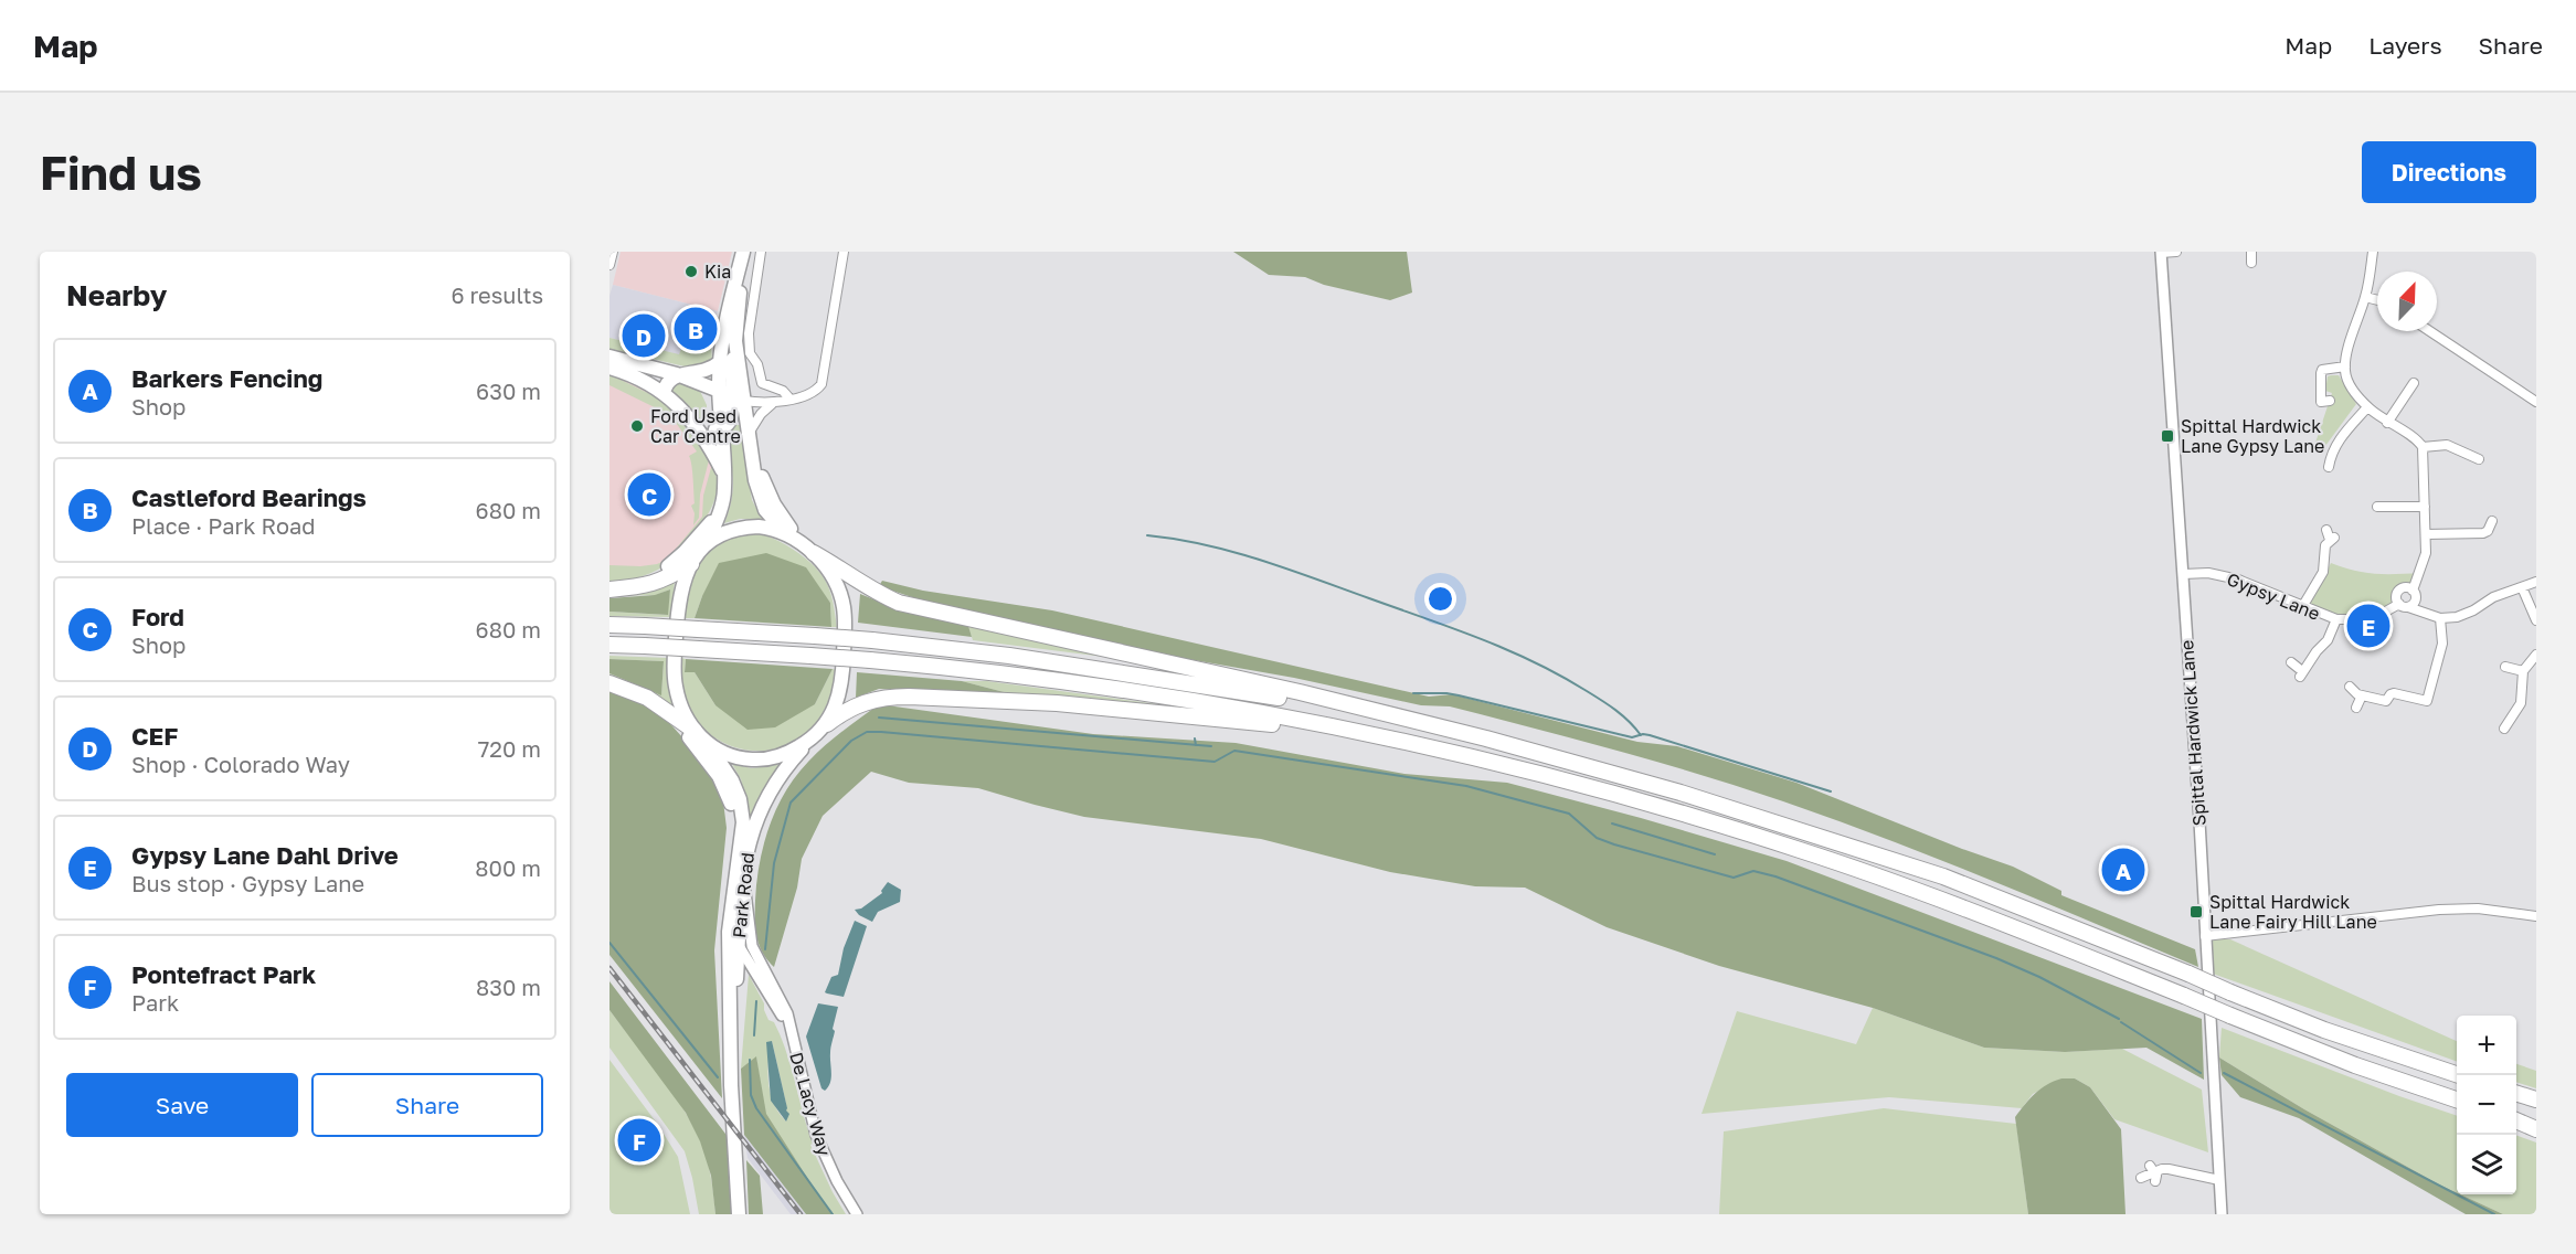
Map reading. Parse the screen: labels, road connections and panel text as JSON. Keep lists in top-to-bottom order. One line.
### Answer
{"streets":{"main road":["Park Road"],"street":["Gypsy Lane","Spittal Hardwick Lane","De Lacy Way"]},"crossings":[["Gypsy Lane","Spittal Hardwick Lane"],["Park Road","De Lacy Way"]],"places":{"other":["Kia","Ford Used Car Centre"],"transit":["Spittal Hardwick Lane Gypsy Lane","Spittal Hardwick Lane Fairy Hill Lane"]},"north":"top right","page":{"header":"Map","nav":["Map","Layers","Share"],"buttons":["Directions",["Save","Share"]],"title":"Find us","heading":["Nearby","6 results"],"pins":["B","D","C","E","A","F"],"list":[{"mark":"A","name":"Barkers Fencing","note":"Shop","value":"630 m"},{"mark":"B","name":"Castleford Bearings","note":"Place · Park Road","value":"680 m"},{"mark":"C","name":"Ford","note":"Shop","value":"680 m"},{"mark":"D","name":"CEF","note":"Shop · Colorado Way","value":"720 m"},{"mark":"E","name":"Gypsy Lane Dahl Drive","note":"Bus stop · Gypsy Lane","value":"800 m"},{"mark":"F","name":"Pontefract Park","note":"Park","value":"830 m"}],"map_buttons":["+","−"]}}
